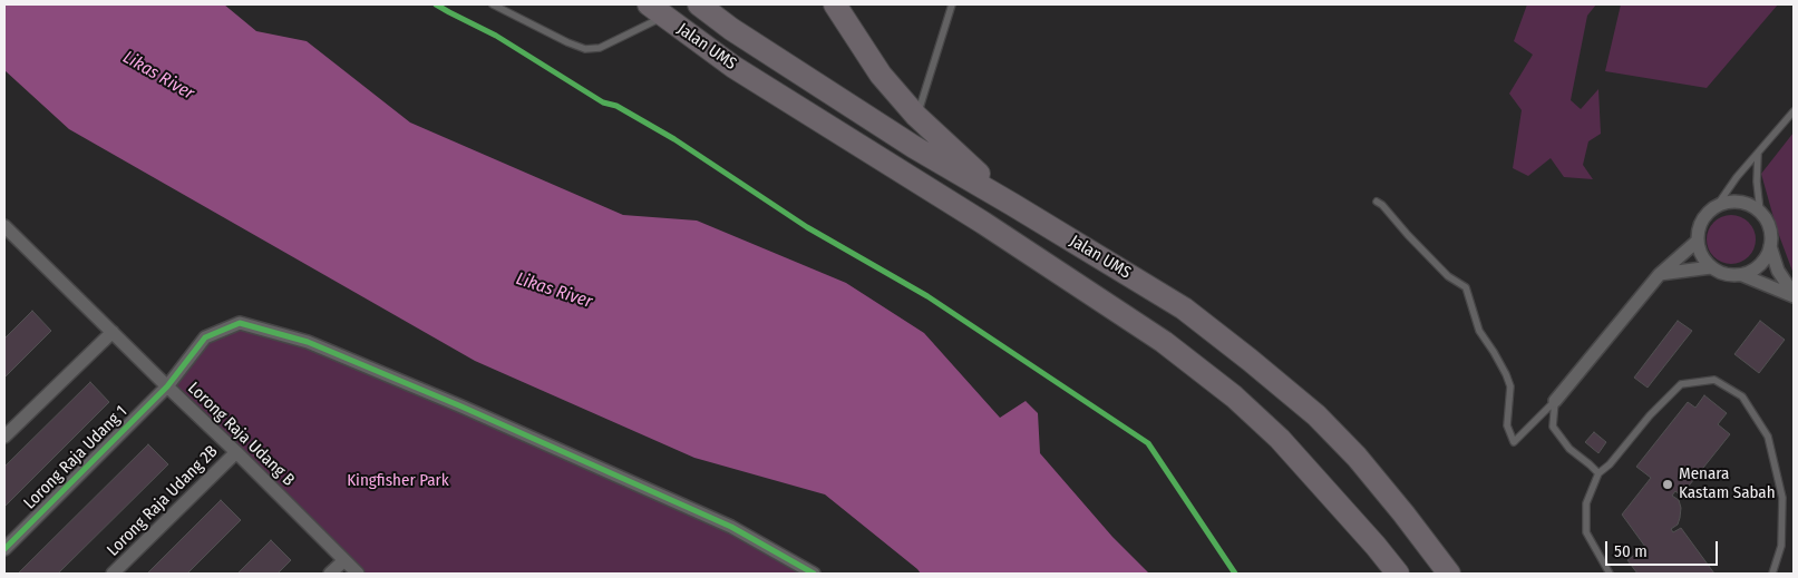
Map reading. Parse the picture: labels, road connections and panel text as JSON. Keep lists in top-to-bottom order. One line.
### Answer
{"streets":{"highway":["Jalan UMS"],"street":["Lorong Raja Udang B","Lorong Raja Udang 1","Lorong Raja Udang 2B"]},"crossings":[["Lorong Raja Udang B","Lorong Raja Udang 1"],["Lorong Raja Udang B","Lorong Raja Udang 2B"]],"water":["Likas River"],"parks":["Kingfisher Park"],"places":["Menara Kastam Sabah"],"scale_bar":"50 m"}
